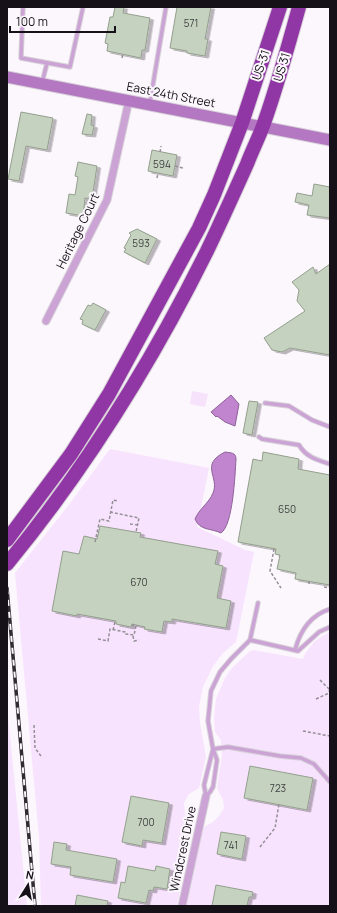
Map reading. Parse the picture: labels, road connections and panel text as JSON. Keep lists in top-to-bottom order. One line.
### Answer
{"streets":{"highway":["US-31","US 31"],"street":["East 24th Street","Heritage Court","Windcrest Drive"]},"crossings":[["US-31","US 31"],["US-31","East 24th Street"],["US 31","East 24th Street"],["East 24th Street","Heritage Court"]],"house_numbers":["571","594","593","650","670","723","700","741"],"scale_bar":"100 m","north":"top"}
